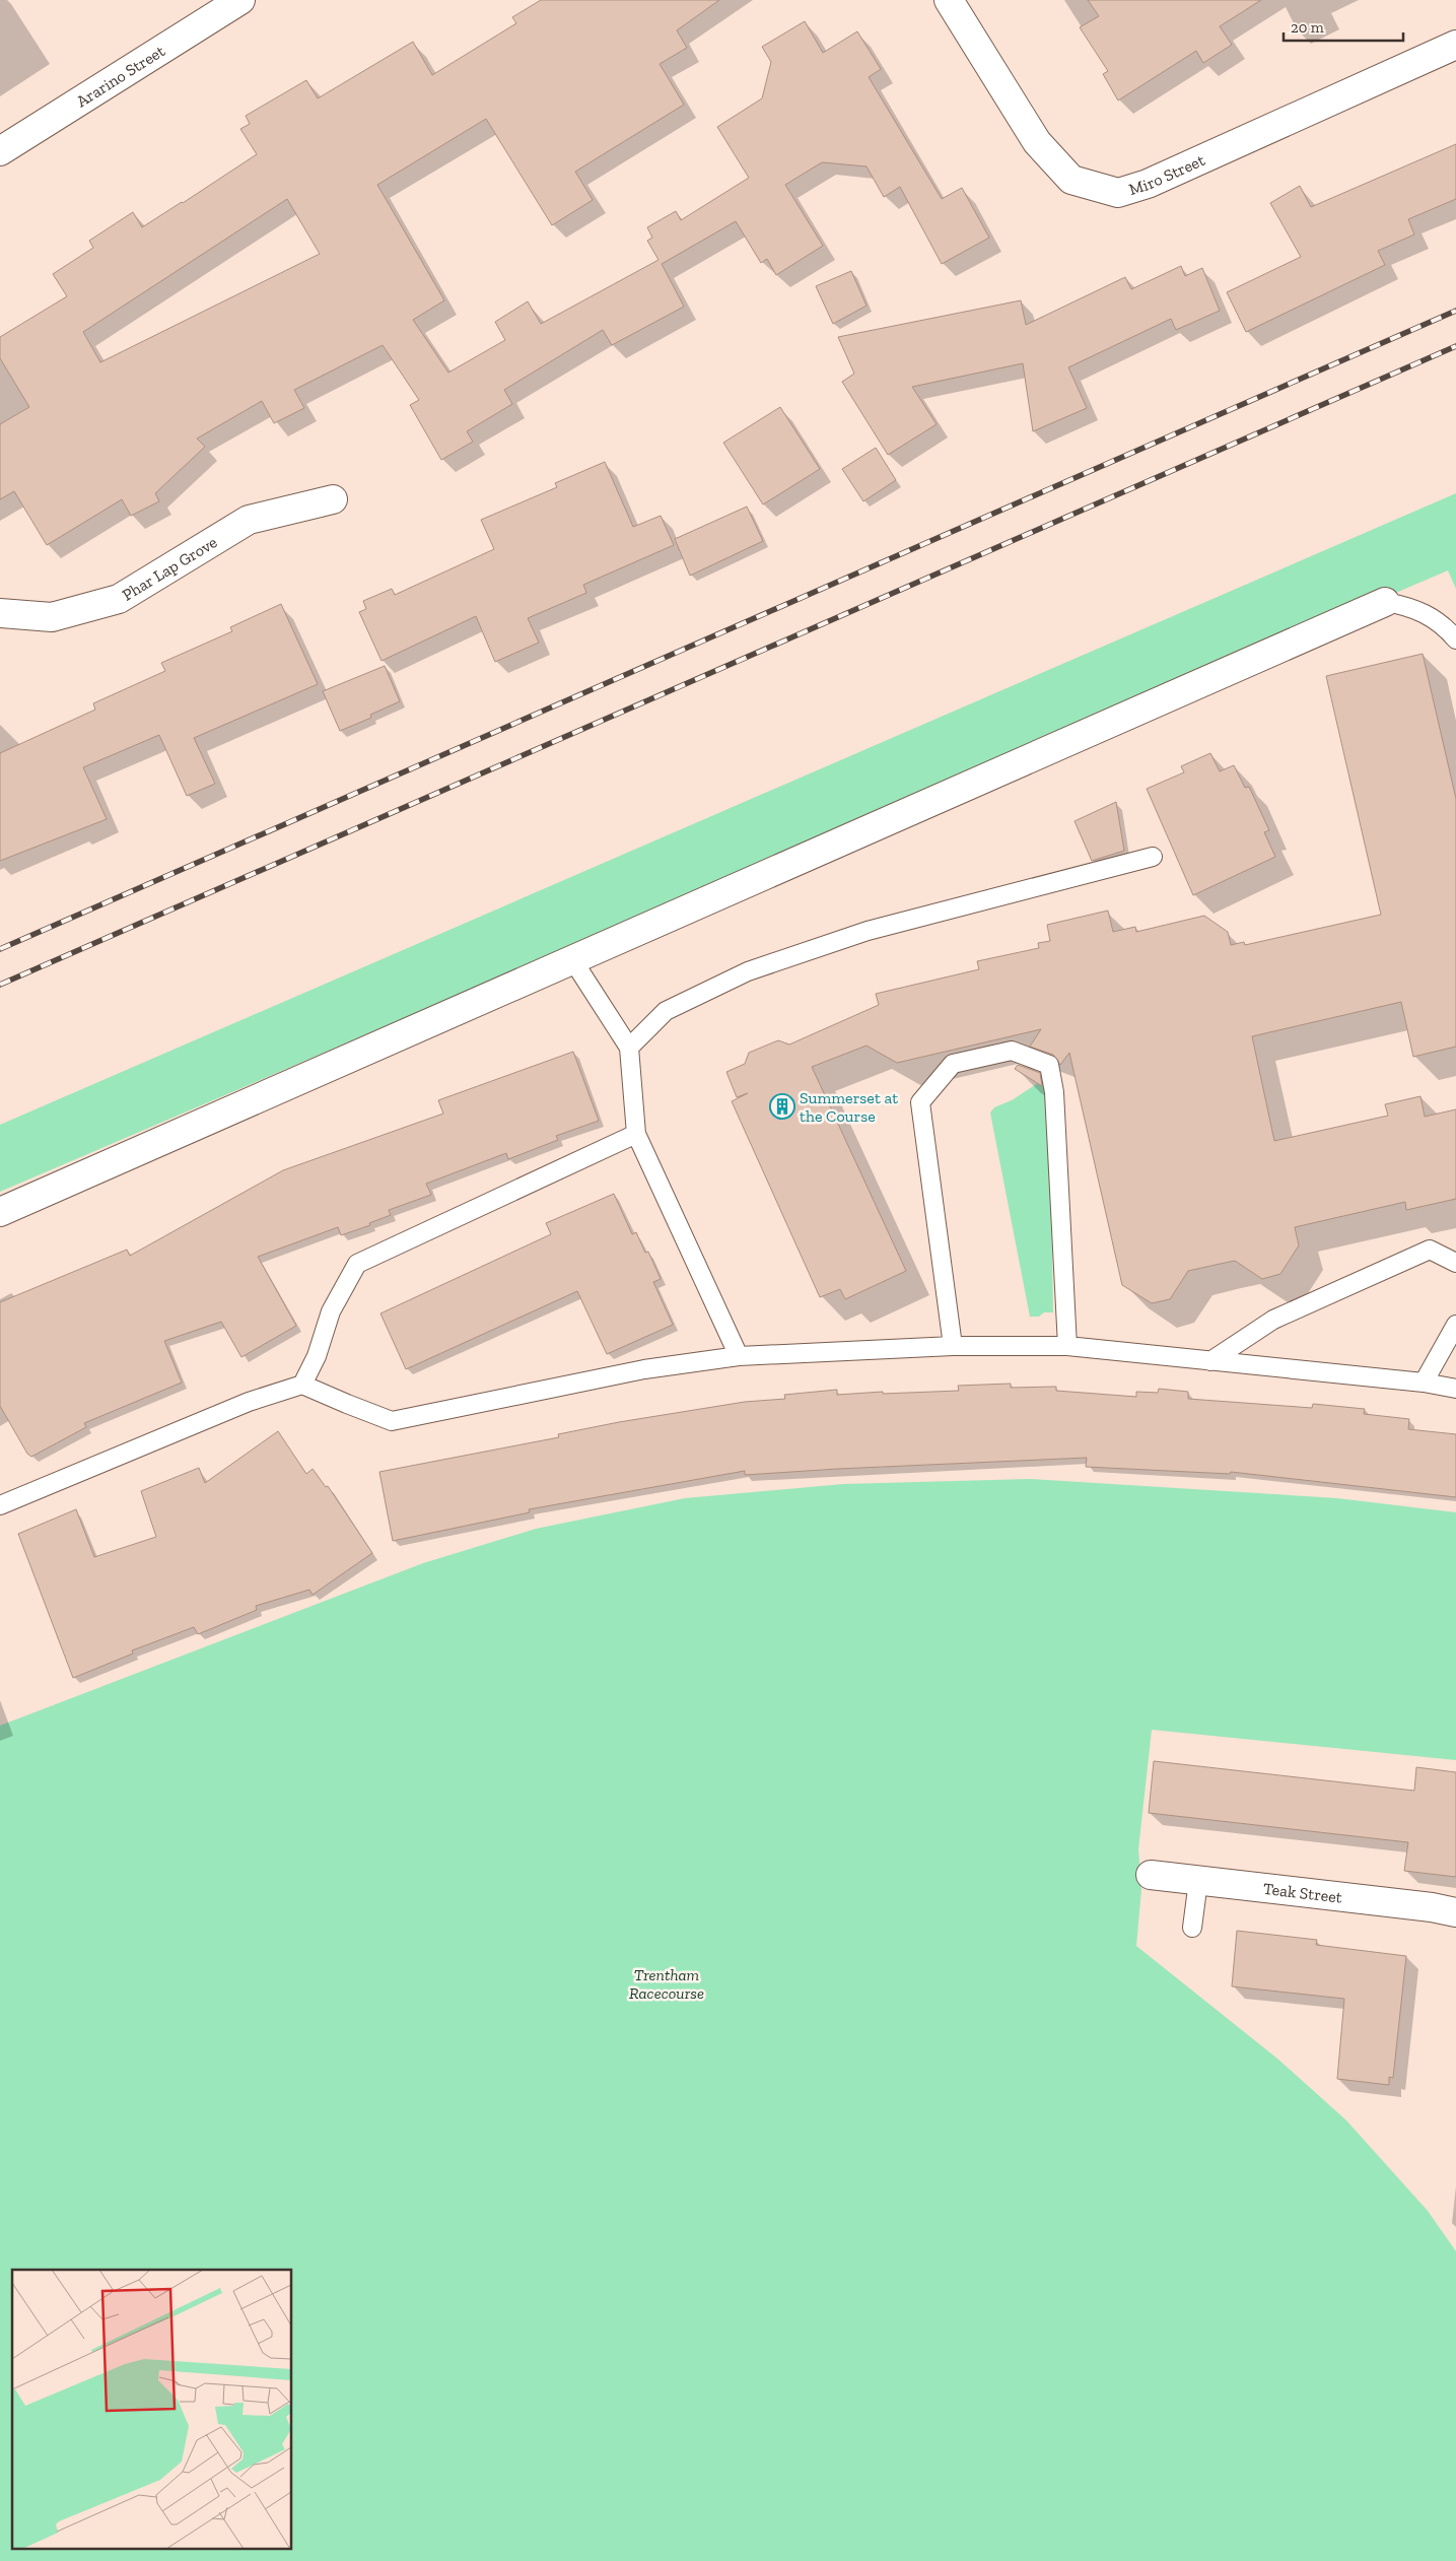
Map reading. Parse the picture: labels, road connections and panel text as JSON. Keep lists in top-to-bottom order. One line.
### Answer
{"streets":{"street":["Ararino Street","Miro Street","Phar Lap Grove","Teak Street"]},"parks":["Trentham Racecourse"],"places":{"building":["Summerset at the Course"]},"scale_bar":"20 m"}
